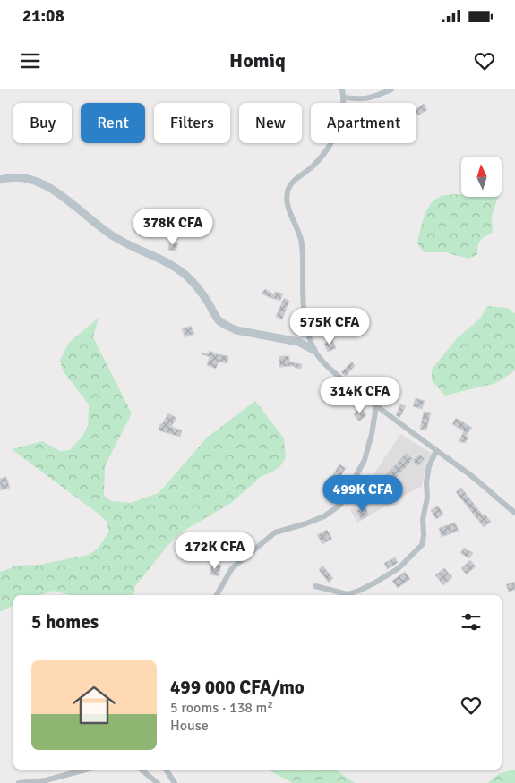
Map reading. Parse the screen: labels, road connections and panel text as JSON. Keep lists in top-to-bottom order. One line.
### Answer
{"north":"top","page":{"status":"21:08","header":"Homiq","chip":["Buy","Rent","Filters","New","Apartment"],"price":["378K CFA","575K CFA","314K CFA","499K CFA","172K CFA"],"heading":"5 homes","list":[{"name":"499 000 CFA/mo","note":"5 rooms · 138 m² · House"}]}}
